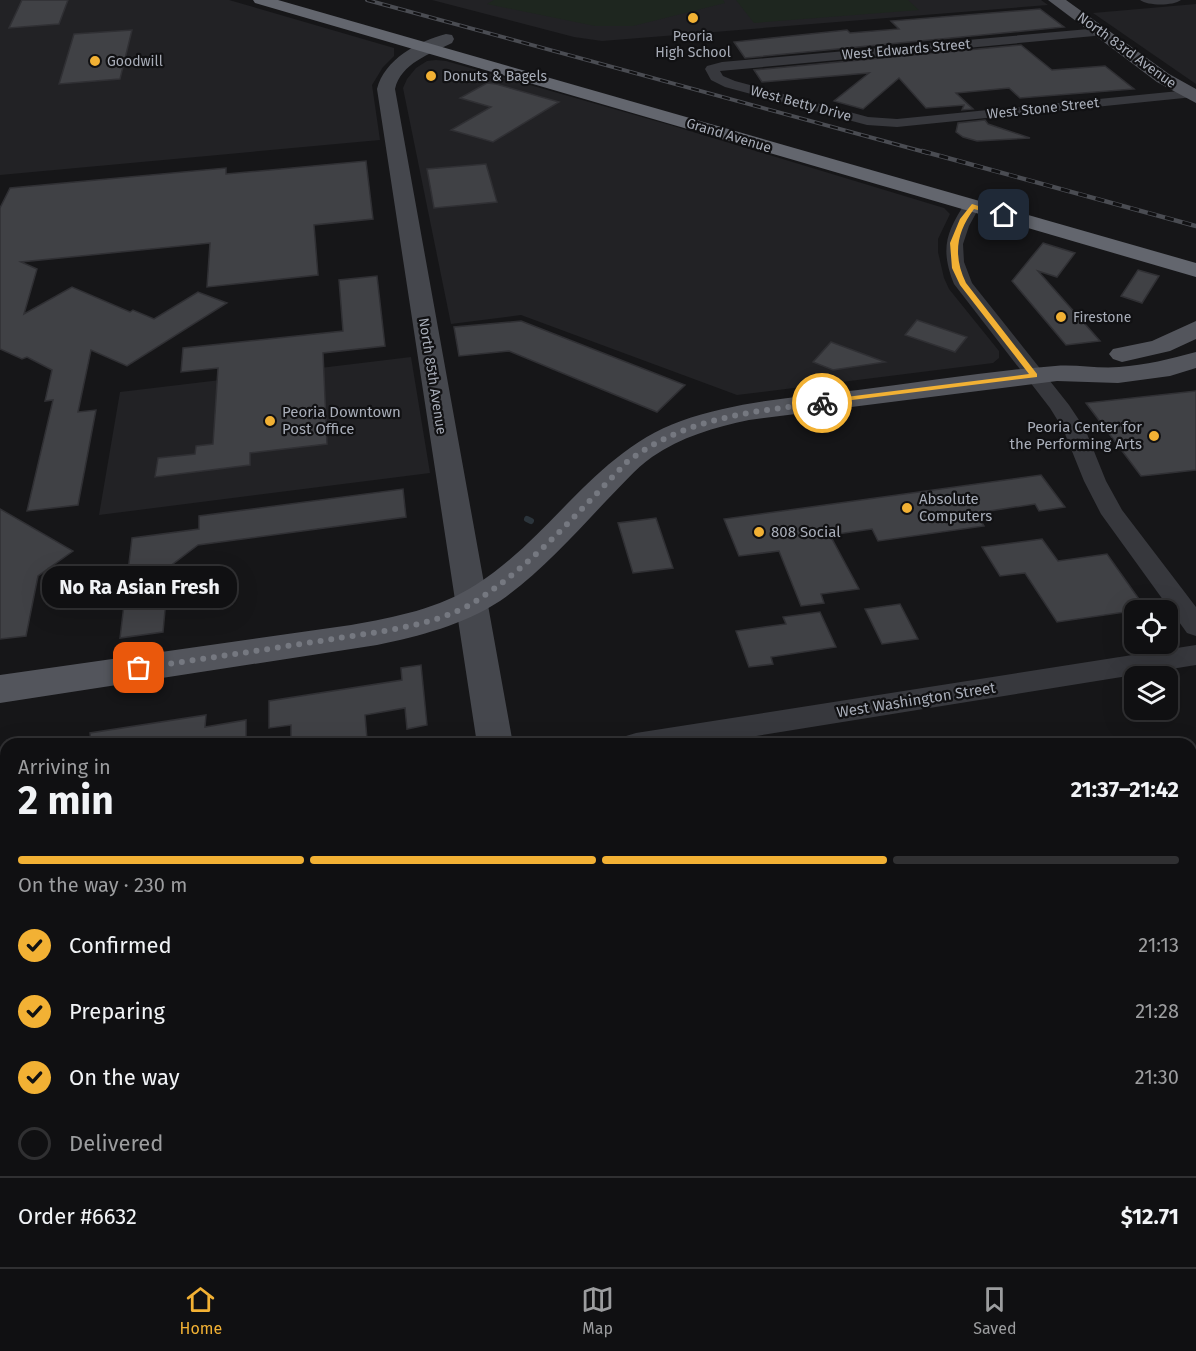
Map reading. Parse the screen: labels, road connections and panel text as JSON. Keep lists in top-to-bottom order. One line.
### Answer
{"streets":{"highway":["Grand Avenue"],"main road":["North 83rd Avenue"],"street":["West Edwards Street","West Betty Drive","West Stone Street","North 85th Avenue","West Washington Street"]},"crossings":[["West Edwards Street","North 83rd Avenue"],["West Edwards Street","West Betty Drive"],["North 83rd Avenue","West Stone Street"],["West Betty Drive","West Stone Street"],["Grand Avenue","North 85th Avenue"]],"places":["Peoria High School","Goodwill","Donuts & Bagels","Firestone","Peoria Downtown Post Office","Peoria Center for the Performing Arts","Absolute Computers","808 Social","No Ra Asian Fresh"],"page":{"bubble":"No Ra Asian Fresh","heading":["2 min","Arriving in","21:37–21:42"],"panel":["Order #6632","$12.71"],"bar":"On the way · 230 m","list":[["Confirmed","21:13"],["Preparing","21:28"],["On the way","21:30"],"Delivered"],"tabs":["Home","Map","Saved"]}}
